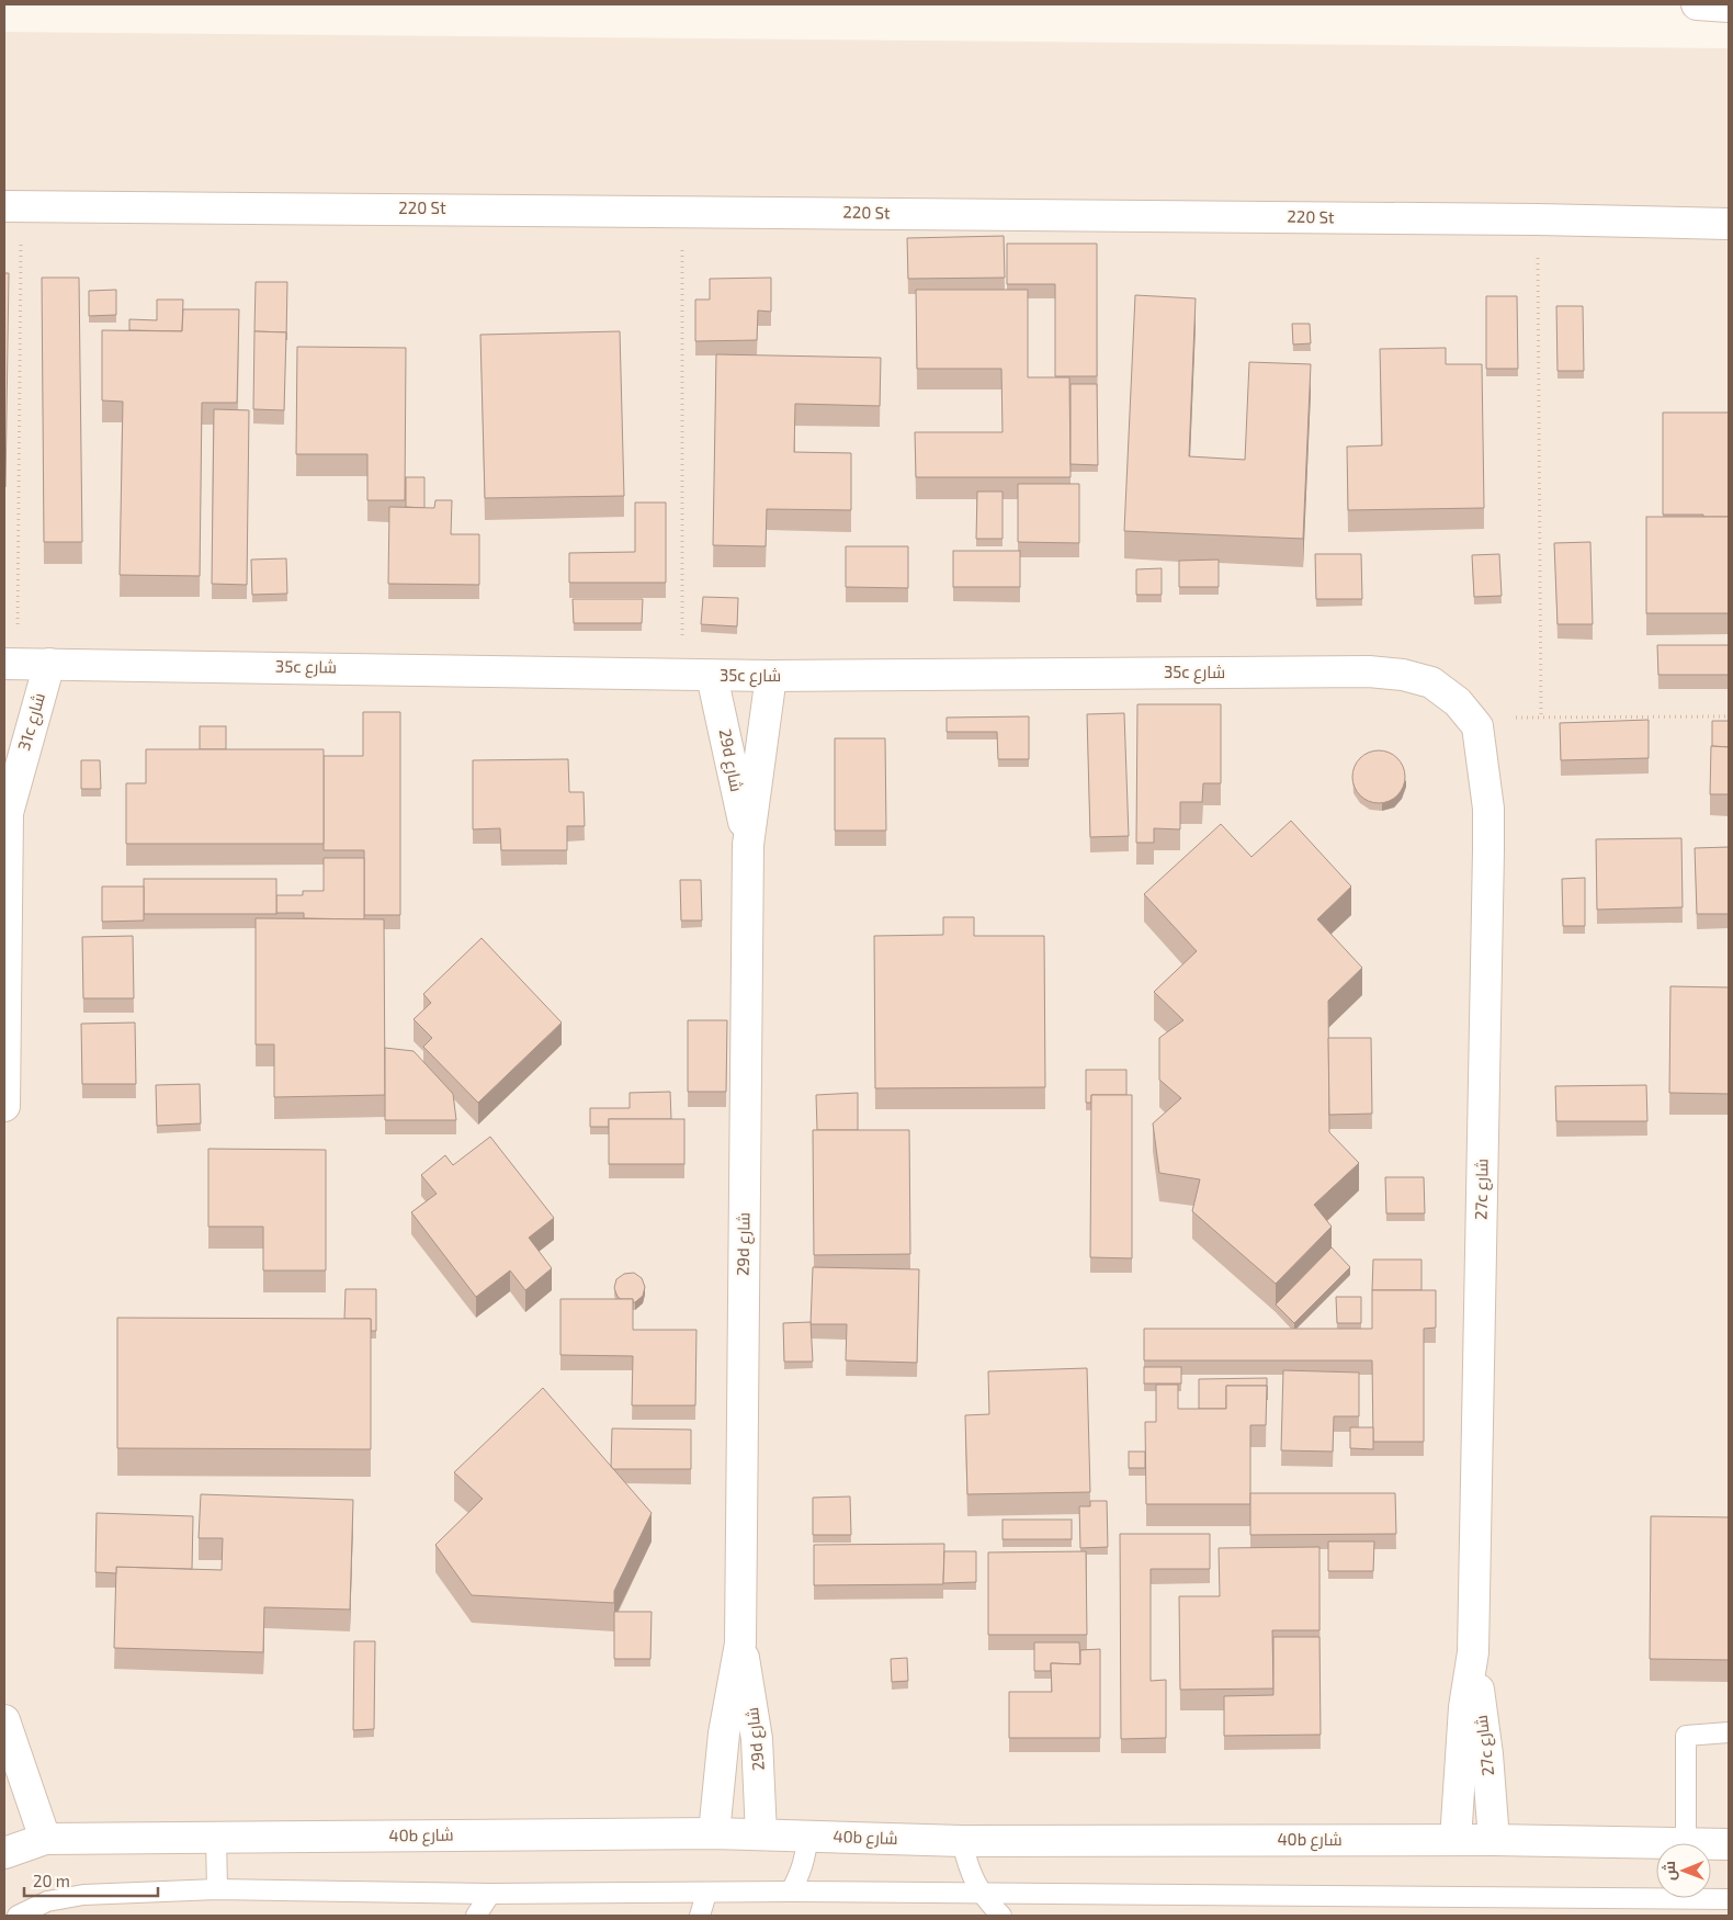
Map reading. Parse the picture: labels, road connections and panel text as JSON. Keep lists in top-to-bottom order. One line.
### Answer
{"streets":{"street":["220 St","35c شارع","31c شارع","29d شارع","27c شارع","40b شارع"]},"crossings":[["35c شارع","31c شارع"],["35c شارع","29d شارع"],["35c شارع","27c شارع"],["29d شارع","40b شارع"],["27c شارع","40b شارع"]],"scale_bar":"20 m","north":"left"}
